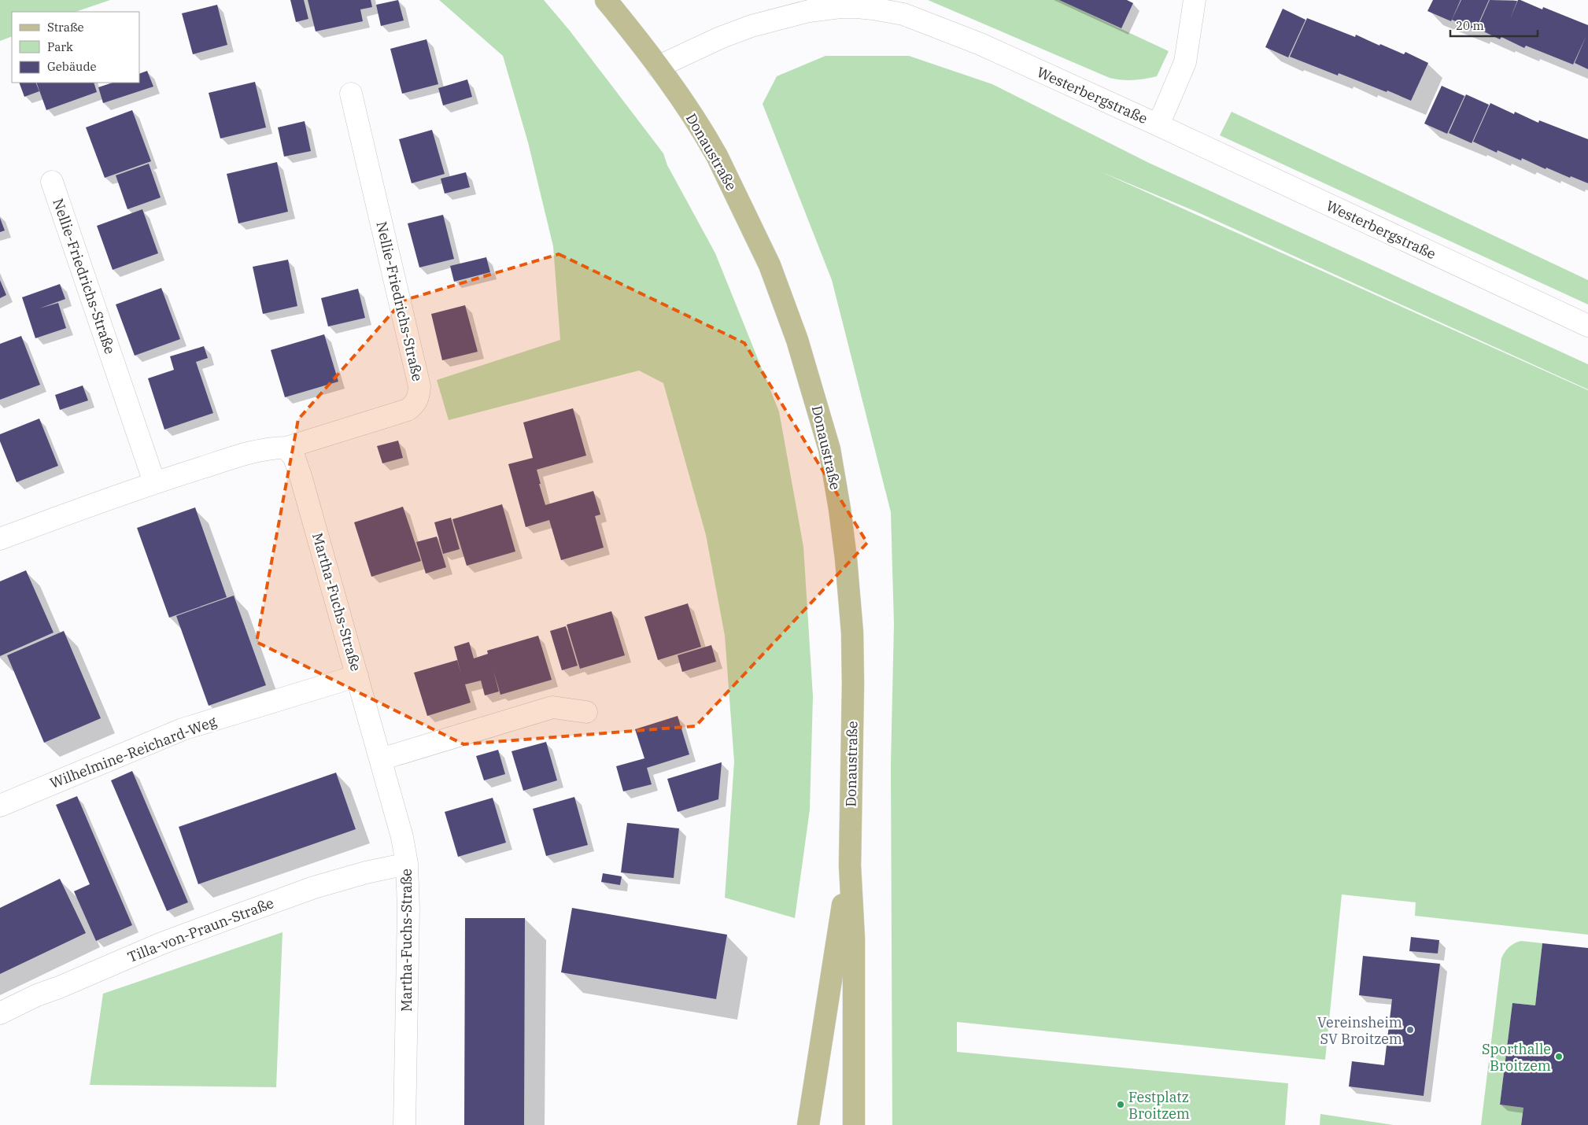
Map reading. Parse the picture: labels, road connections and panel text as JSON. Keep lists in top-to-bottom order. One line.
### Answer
{"streets":{"main road":["Donaustraße"],"street":["Westerbergstraße","Nellie-Friedrichs-Straße","Martha-Fuchs-Straße","Wilhelmine-Reichard-Weg","Tilla-von-Praun-Straße"]},"crossings":[["Westerbergstraße","Donaustraße"],["Nellie-Friedrichs-Straße","Martha-Fuchs-Straße"],["Martha-Fuchs-Straße","Wilhelmine-Reichard-Weg"],["Martha-Fuchs-Straße","Tilla-von-Praun-Straße"]],"places":["Vereinsheim SV Broitzem","Sporthalle Broitzem","Festplatz Broitzem"],"legend":["Straße","Park","Gebäude"],"scale_bar":"20 m"}
